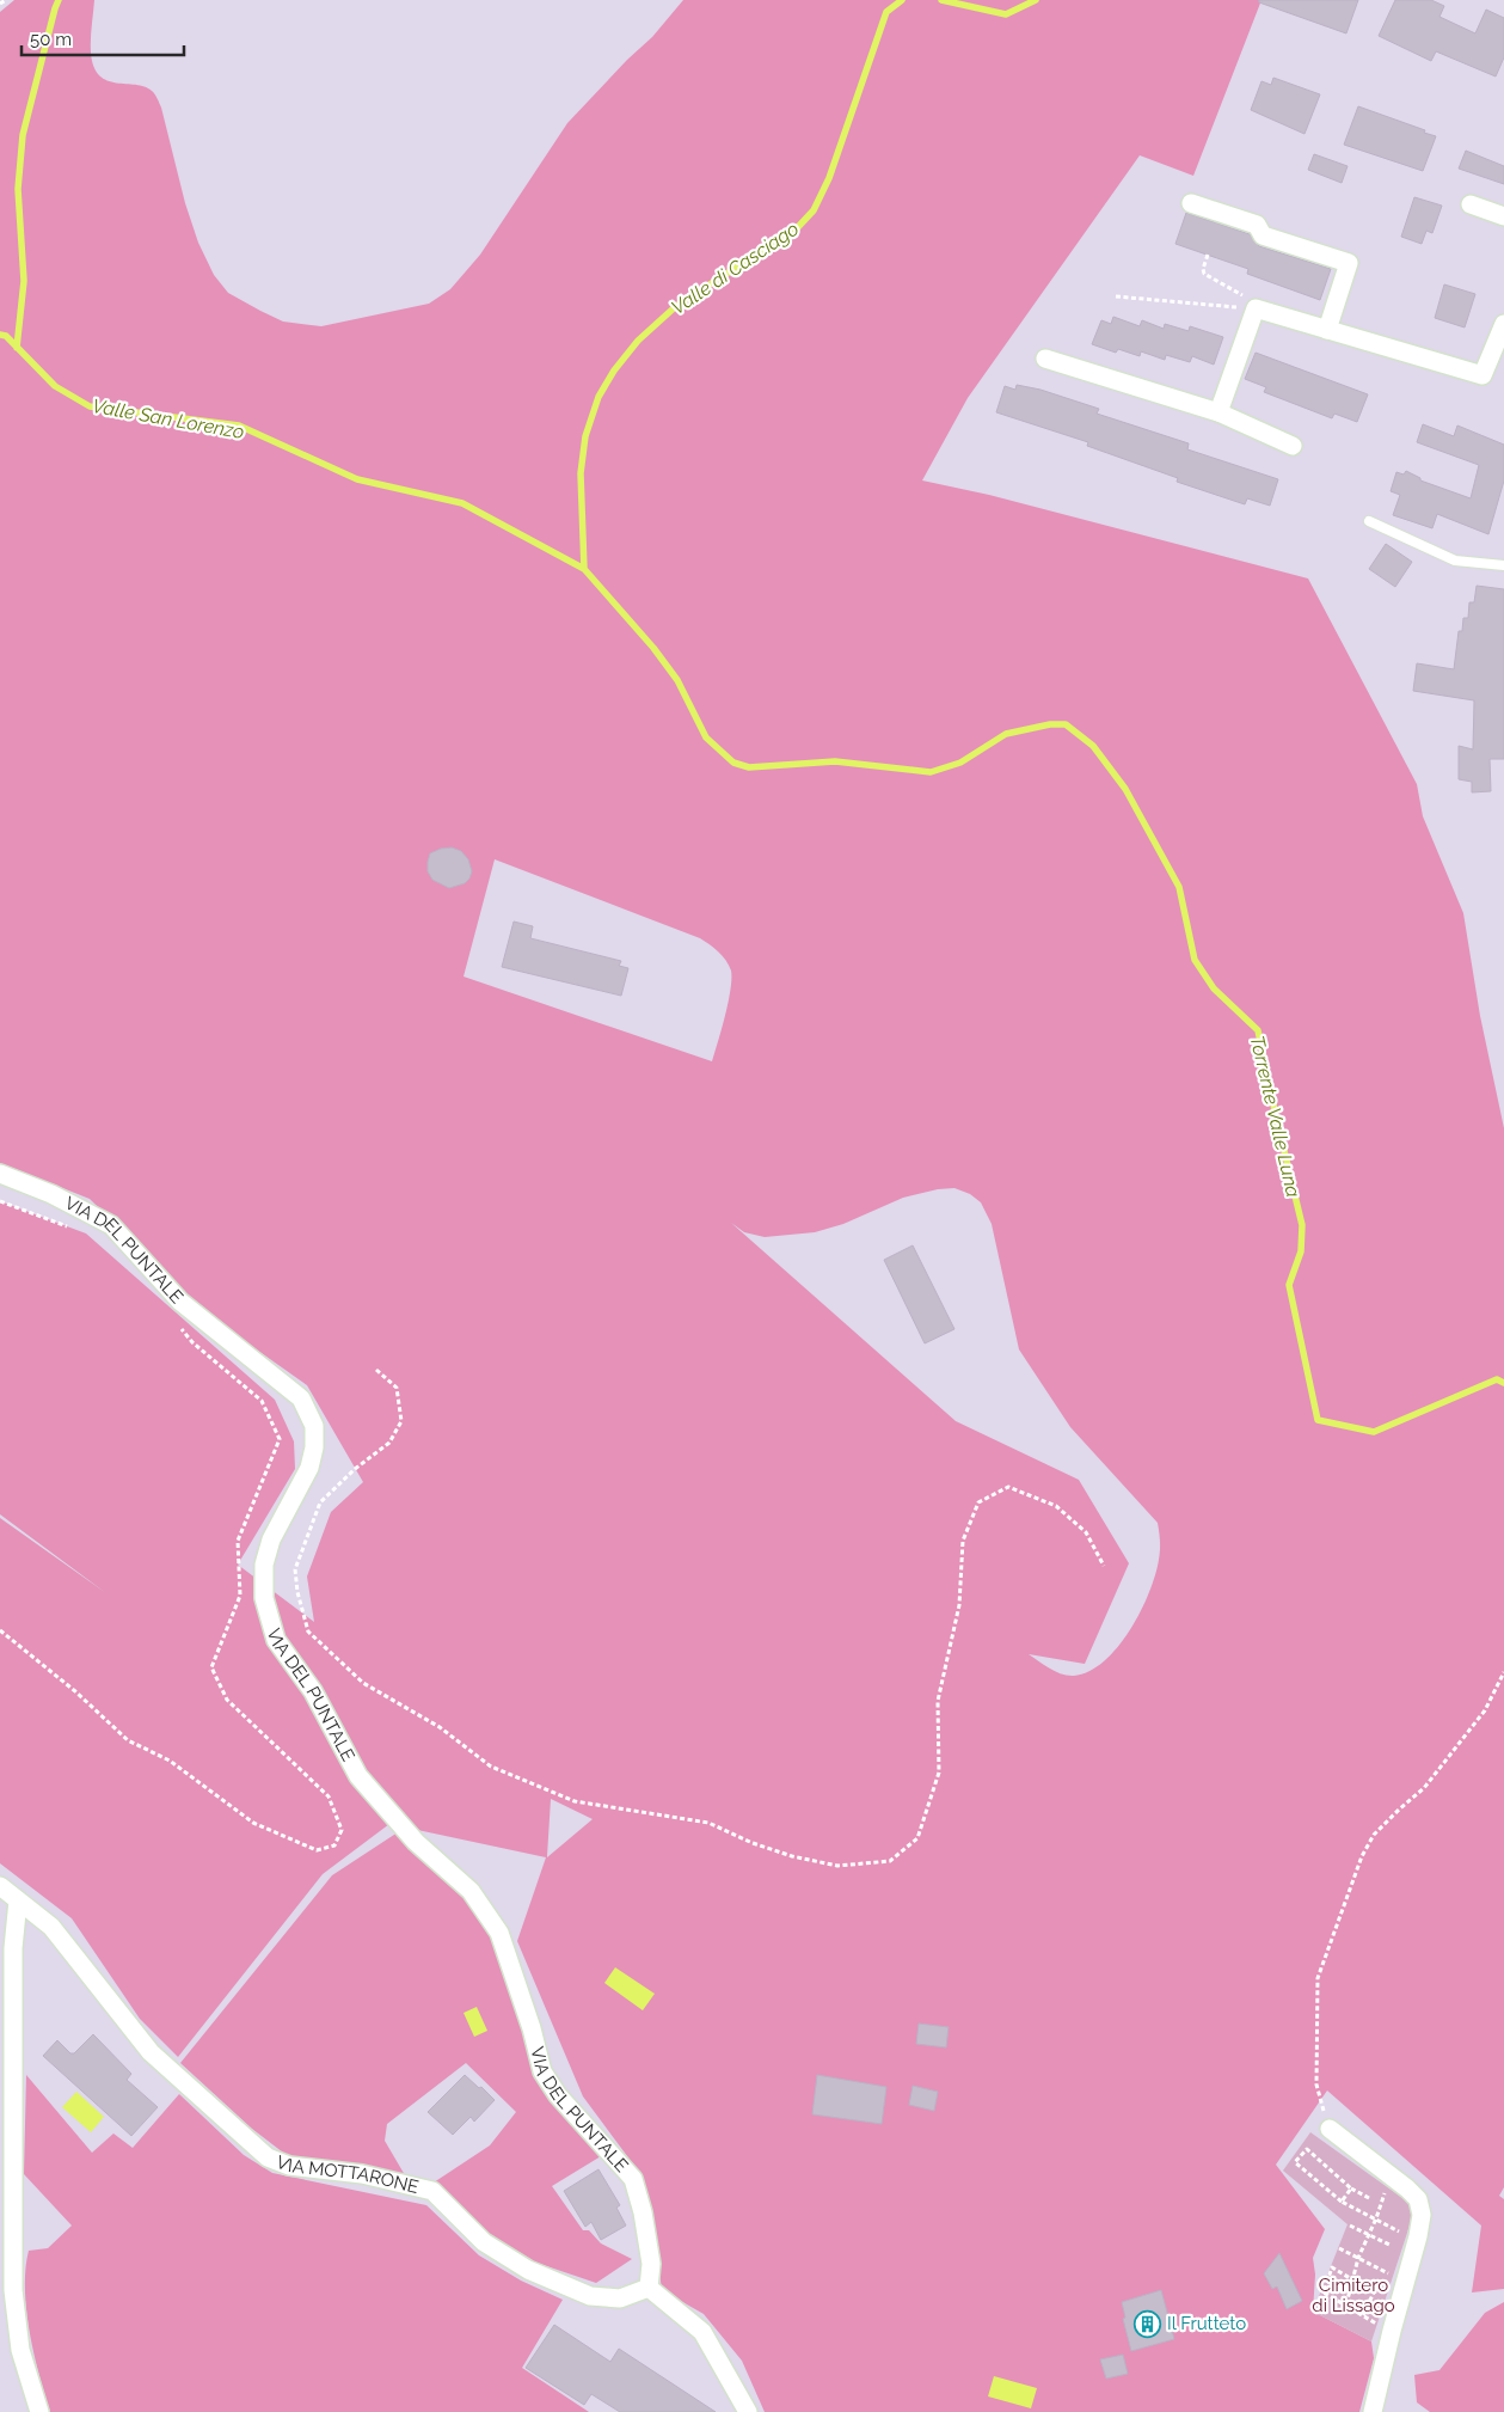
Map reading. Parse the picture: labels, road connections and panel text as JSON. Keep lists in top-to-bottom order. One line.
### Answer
{"streets":{"street":["VIA DEL PUNTALE","VIA MOTTARONE"]},"crossings":[["VIA DEL PUNTALE","VIA MOTTARONE"]],"water":["Valle di Casciago","Valle San Lorenzo","Torrente Valle Luna"],"parks":["Cimitero di Lissago"],"places":{"building":["Il Frutteto"]},"scale_bar":"50 m"}
